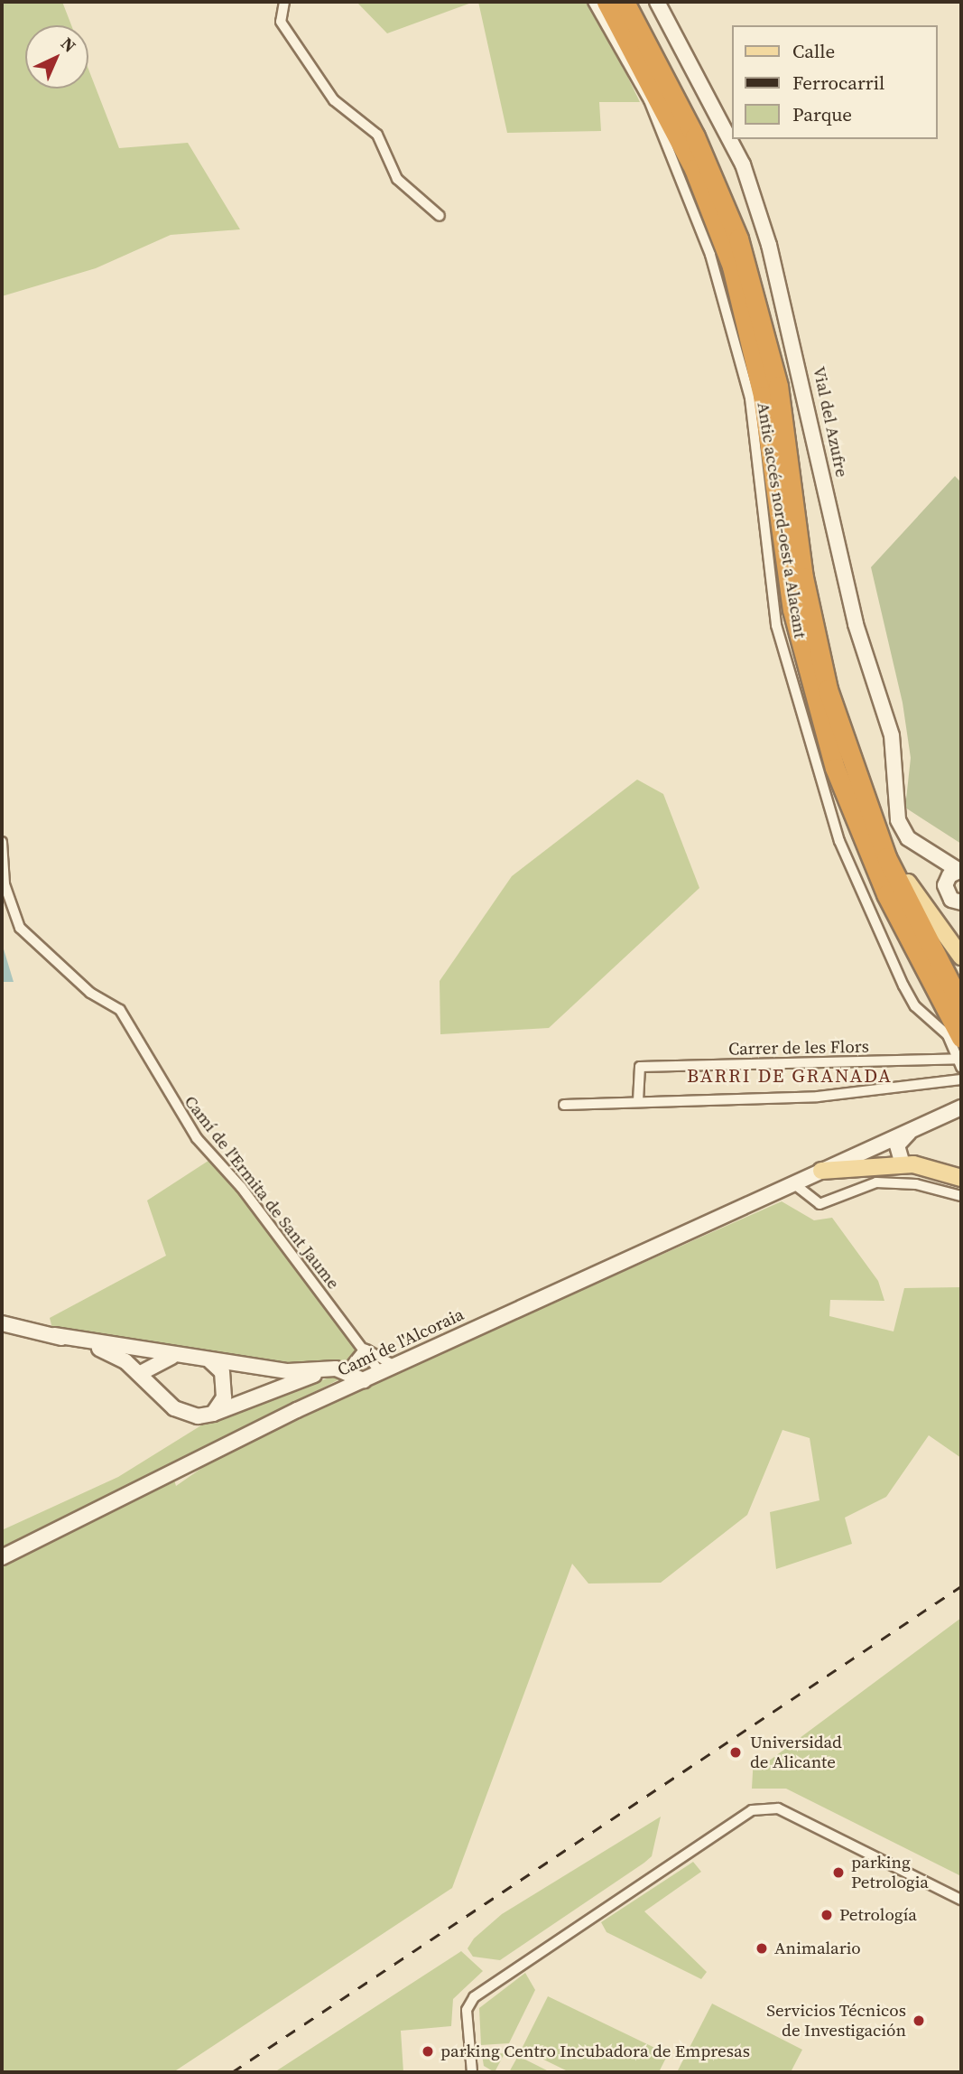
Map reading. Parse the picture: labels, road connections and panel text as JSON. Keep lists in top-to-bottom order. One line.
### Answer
{"streets":{"highway":["Antic accés nord-oest a Alacant"],"street":["Vial del Azufre","Carrer de les Flors","Camí de l'Ermita de Sant Jaume","Camí de l'Alcoraia"]},"crossings":[["Camí de l'Ermita de Sant Jaume","Camí de l'Alcoraia"]],"districts":["BARRI DE GRANADA"],"places":["Universidad de Alicante","parking Petrologia","Petrología","Animalario","Servicios Técnicos de Investigación","parking Centro Incubadora de Empresas"],"legend":["Calle","Ferrocarril","Parque"],"north":"top right"}
